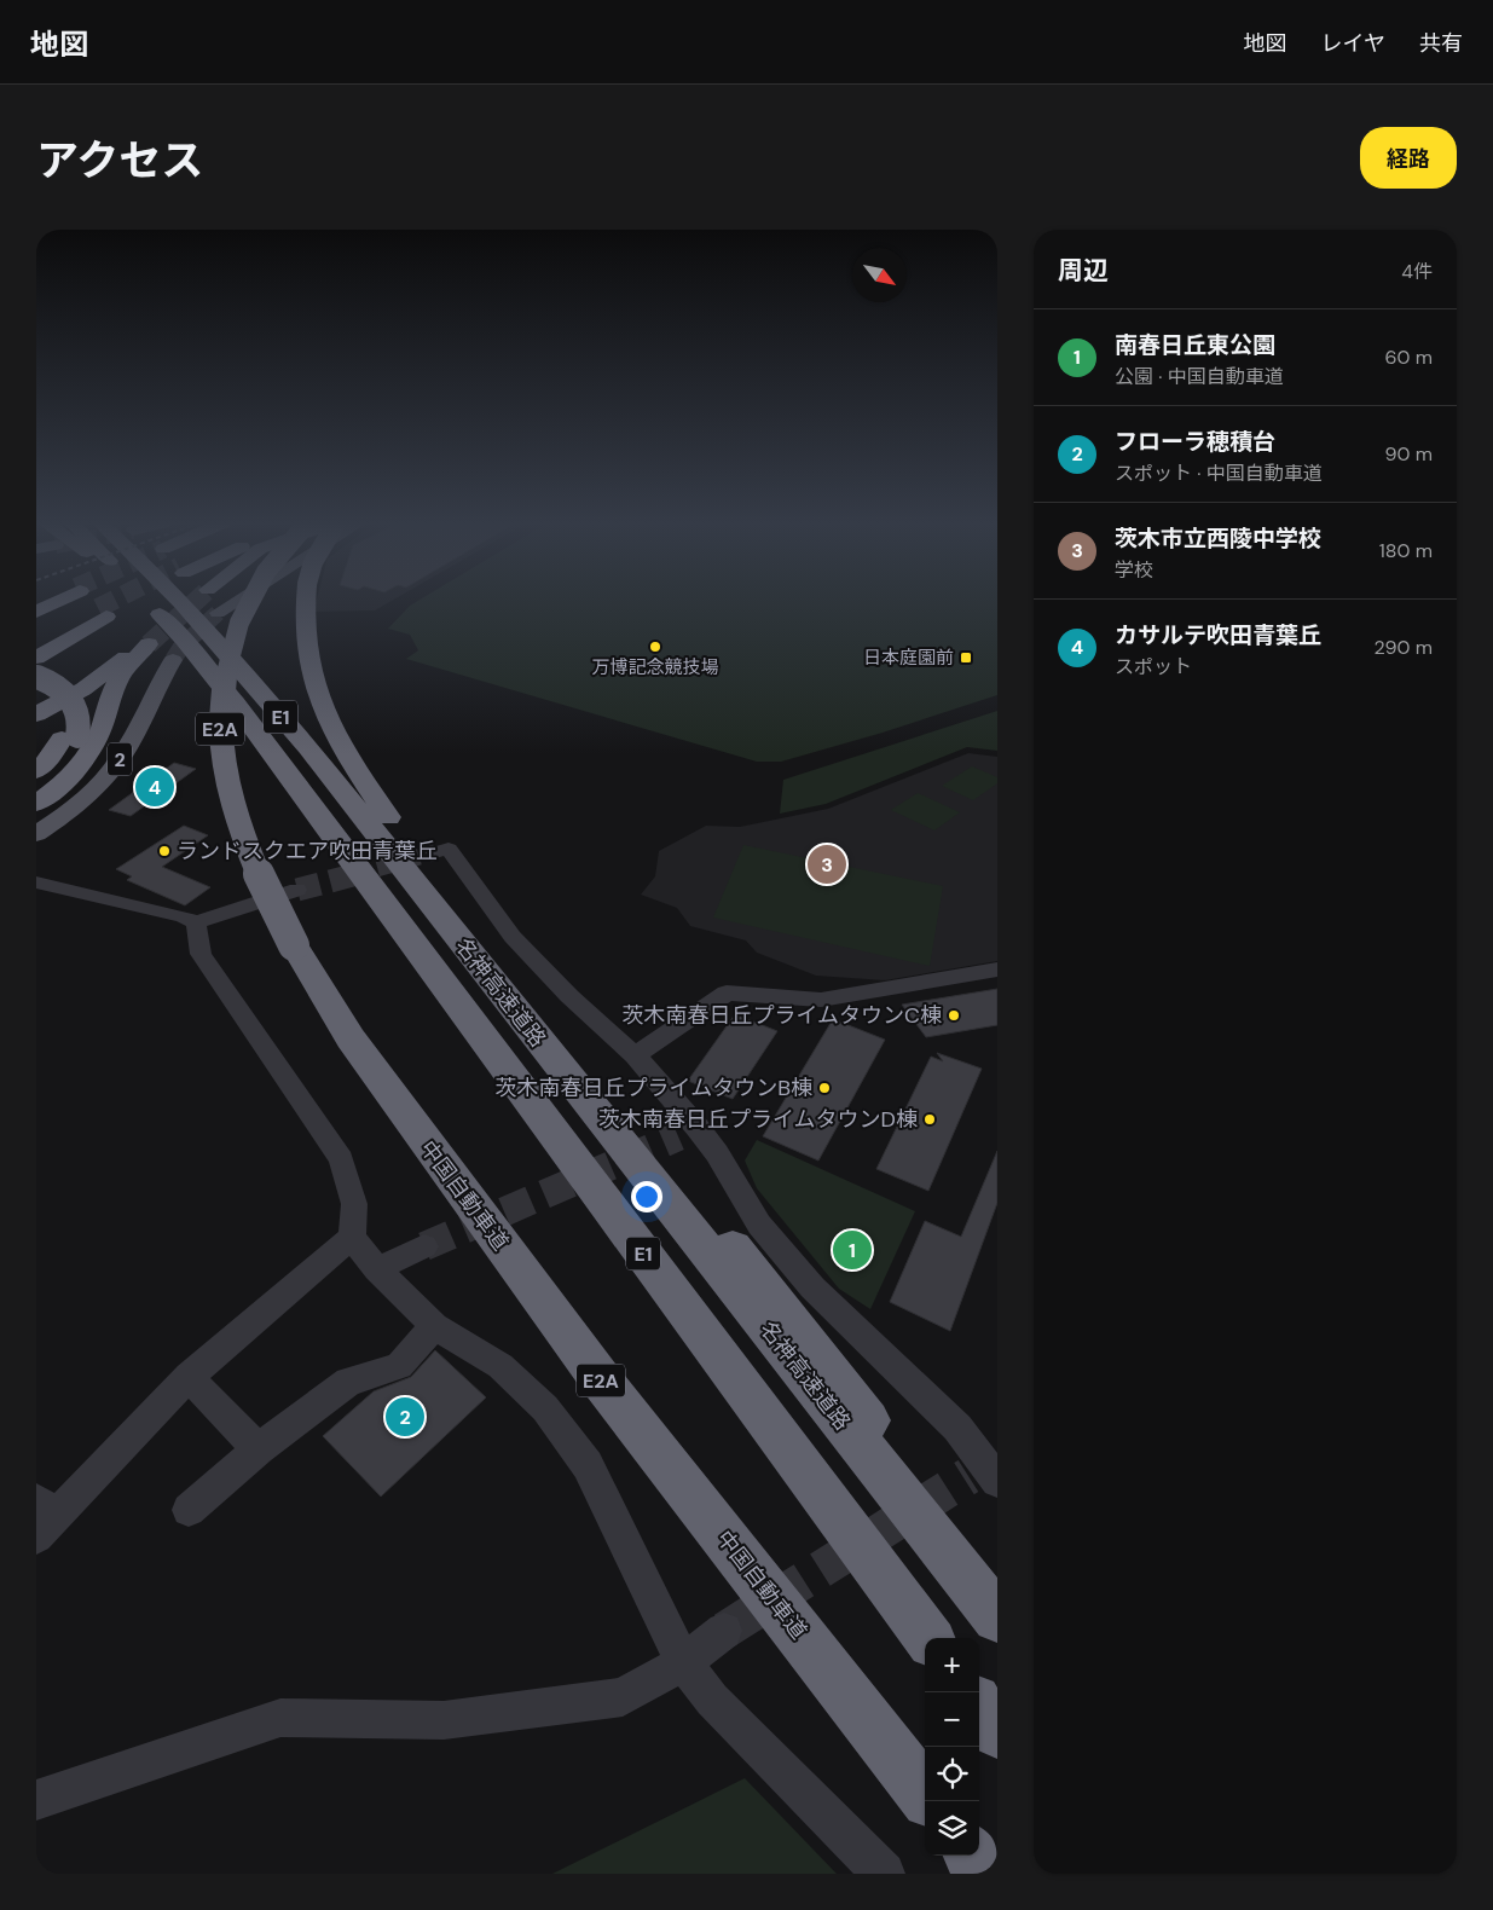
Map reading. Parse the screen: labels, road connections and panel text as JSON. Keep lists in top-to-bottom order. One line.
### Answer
{"streets":{"highway":["E1","E2A","名神高速道路","中国自動車道"],"main road":["2"]},"places":{"other":["万博記念競技場","ランドスクエア吹田青葉丘","茨木南春日丘プライムタウンC棟","茨木南春日丘プライムタウンB棟","茨木南春日丘プライムタウンD棟"],"transit":["日本庭園前"]},"north":"bottom right","page":{"header":"地図","nav":["地図","レイヤ","共有"],"title":"アクセス","buttons":"経路","heading":["周辺","4件"],"list":[{"mark":"1","name":"南春日丘東公園","note":"公園 · 中国自動車道","value":"60 m"},{"mark":"2","name":"フローラ穂積台","note":"スポット · 中国自動車道","value":"90 m"},{"mark":"3","name":"茨木市立西陵中学校","note":"学校","value":"180 m"},{"mark":"4","name":"カサルテ吹田青葉丘","note":"スポット","value":"290 m"}],"pins":["4","3","1","2"],"map_buttons":["+","−"]}}
